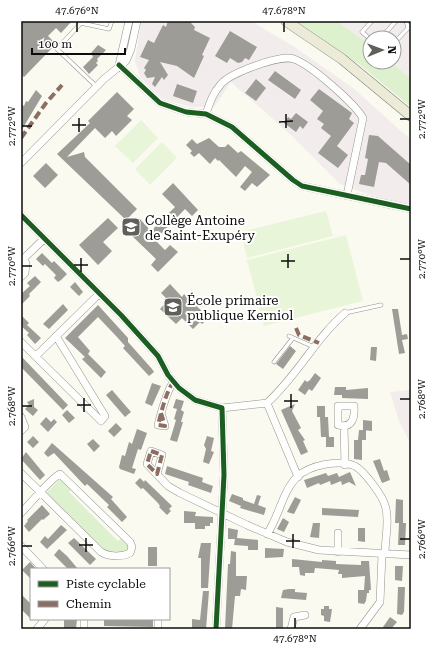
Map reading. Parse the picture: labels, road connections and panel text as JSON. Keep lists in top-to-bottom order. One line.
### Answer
{"places":{"school or university":["Collège Antoine de Saint-Exupéry","École primaire publique Kerniol"]},"legend":["Piste cyclable","Chemin"],"scale_bar":"100 m","north":"right","coordinates":["47.676°N","47.678°N","2.772°W","2.770°W","2.768°W","2.766°W"]}
